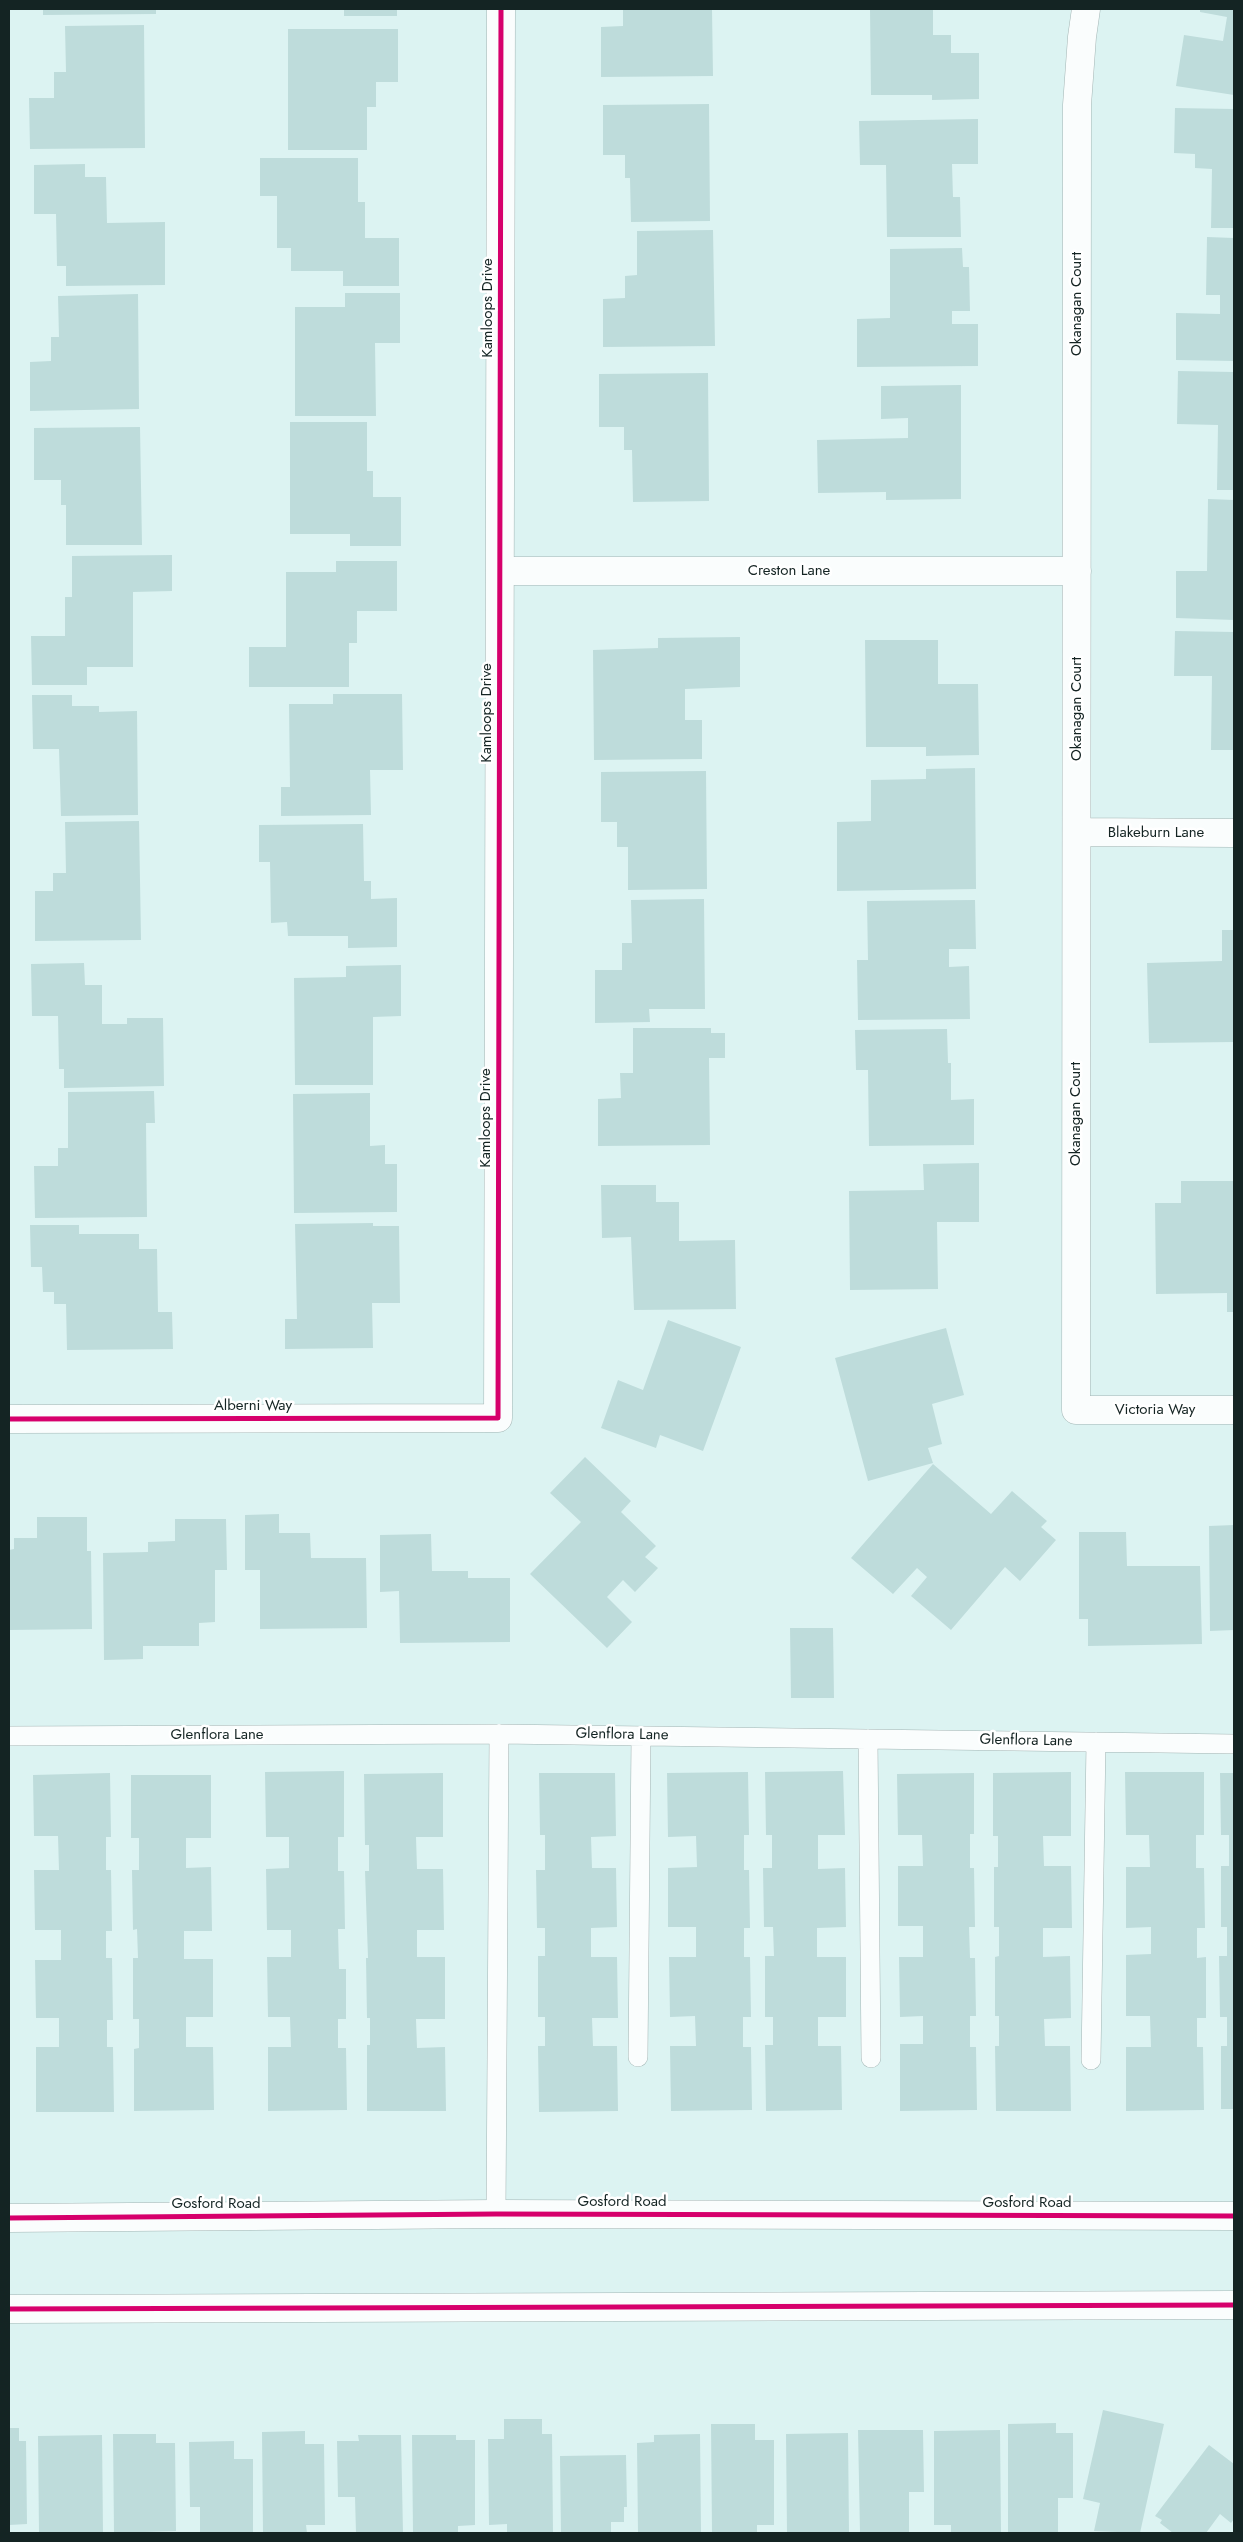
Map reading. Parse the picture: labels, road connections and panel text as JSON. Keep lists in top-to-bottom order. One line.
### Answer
{"streets":{"street":["Okanagan Court","Kamloops Drive","Creston Lane","Blakeburn Lane","Alberni Way","Victoria Way","Gosford Road"],"lane":["Glenflora Lane"]},"crossings":[["Okanagan Court","Creston Lane"],["Okanagan Court","Blakeburn Lane"],["Okanagan Court","Victoria Way"],["Kamloops Drive","Creston Lane"],["Kamloops Drive","Alberni Way"]]}
